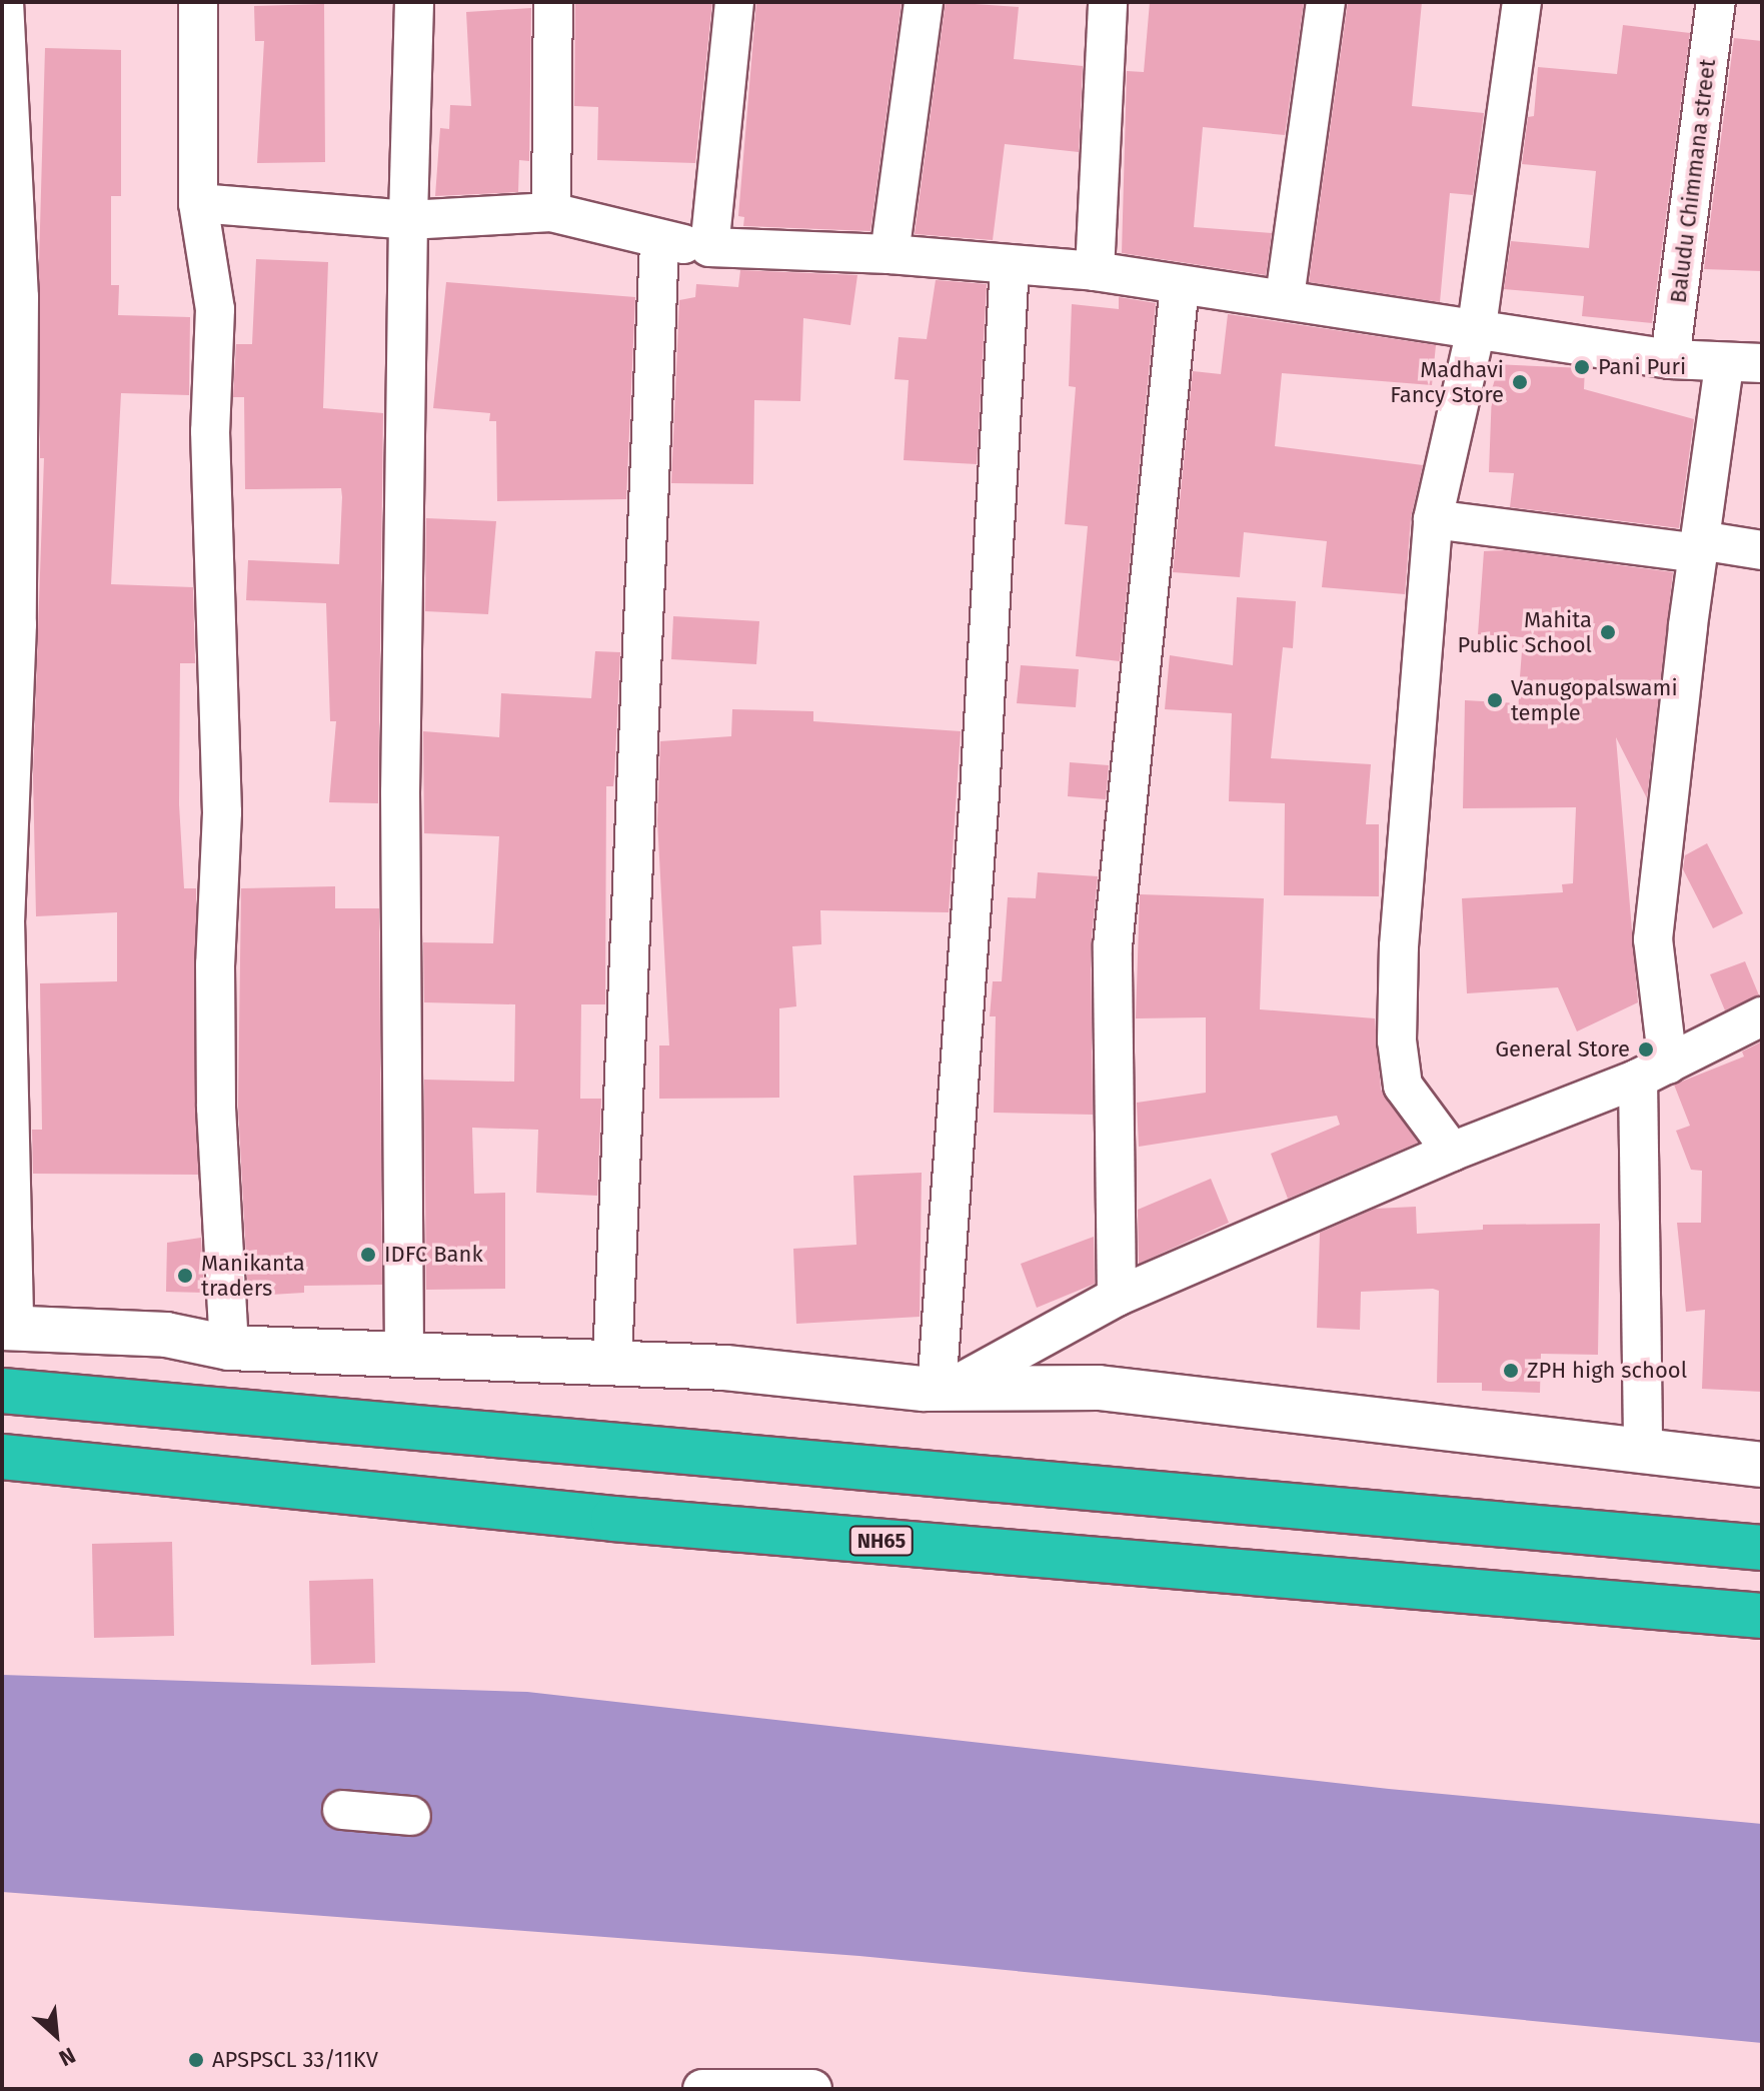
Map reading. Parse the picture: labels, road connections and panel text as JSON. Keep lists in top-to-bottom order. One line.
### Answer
{"streets":{"highway":["NH65"],"street":["Baludu Chimmana street"]},"places":["Pani Puri","Madhavi Fancy Store","Mahita Public School","Vanugopalswami temple","General Store","IDFC Bank","Manikanta traders","ZPH high school","APSPSCL 33/11KV"],"north":"bottom right"}
